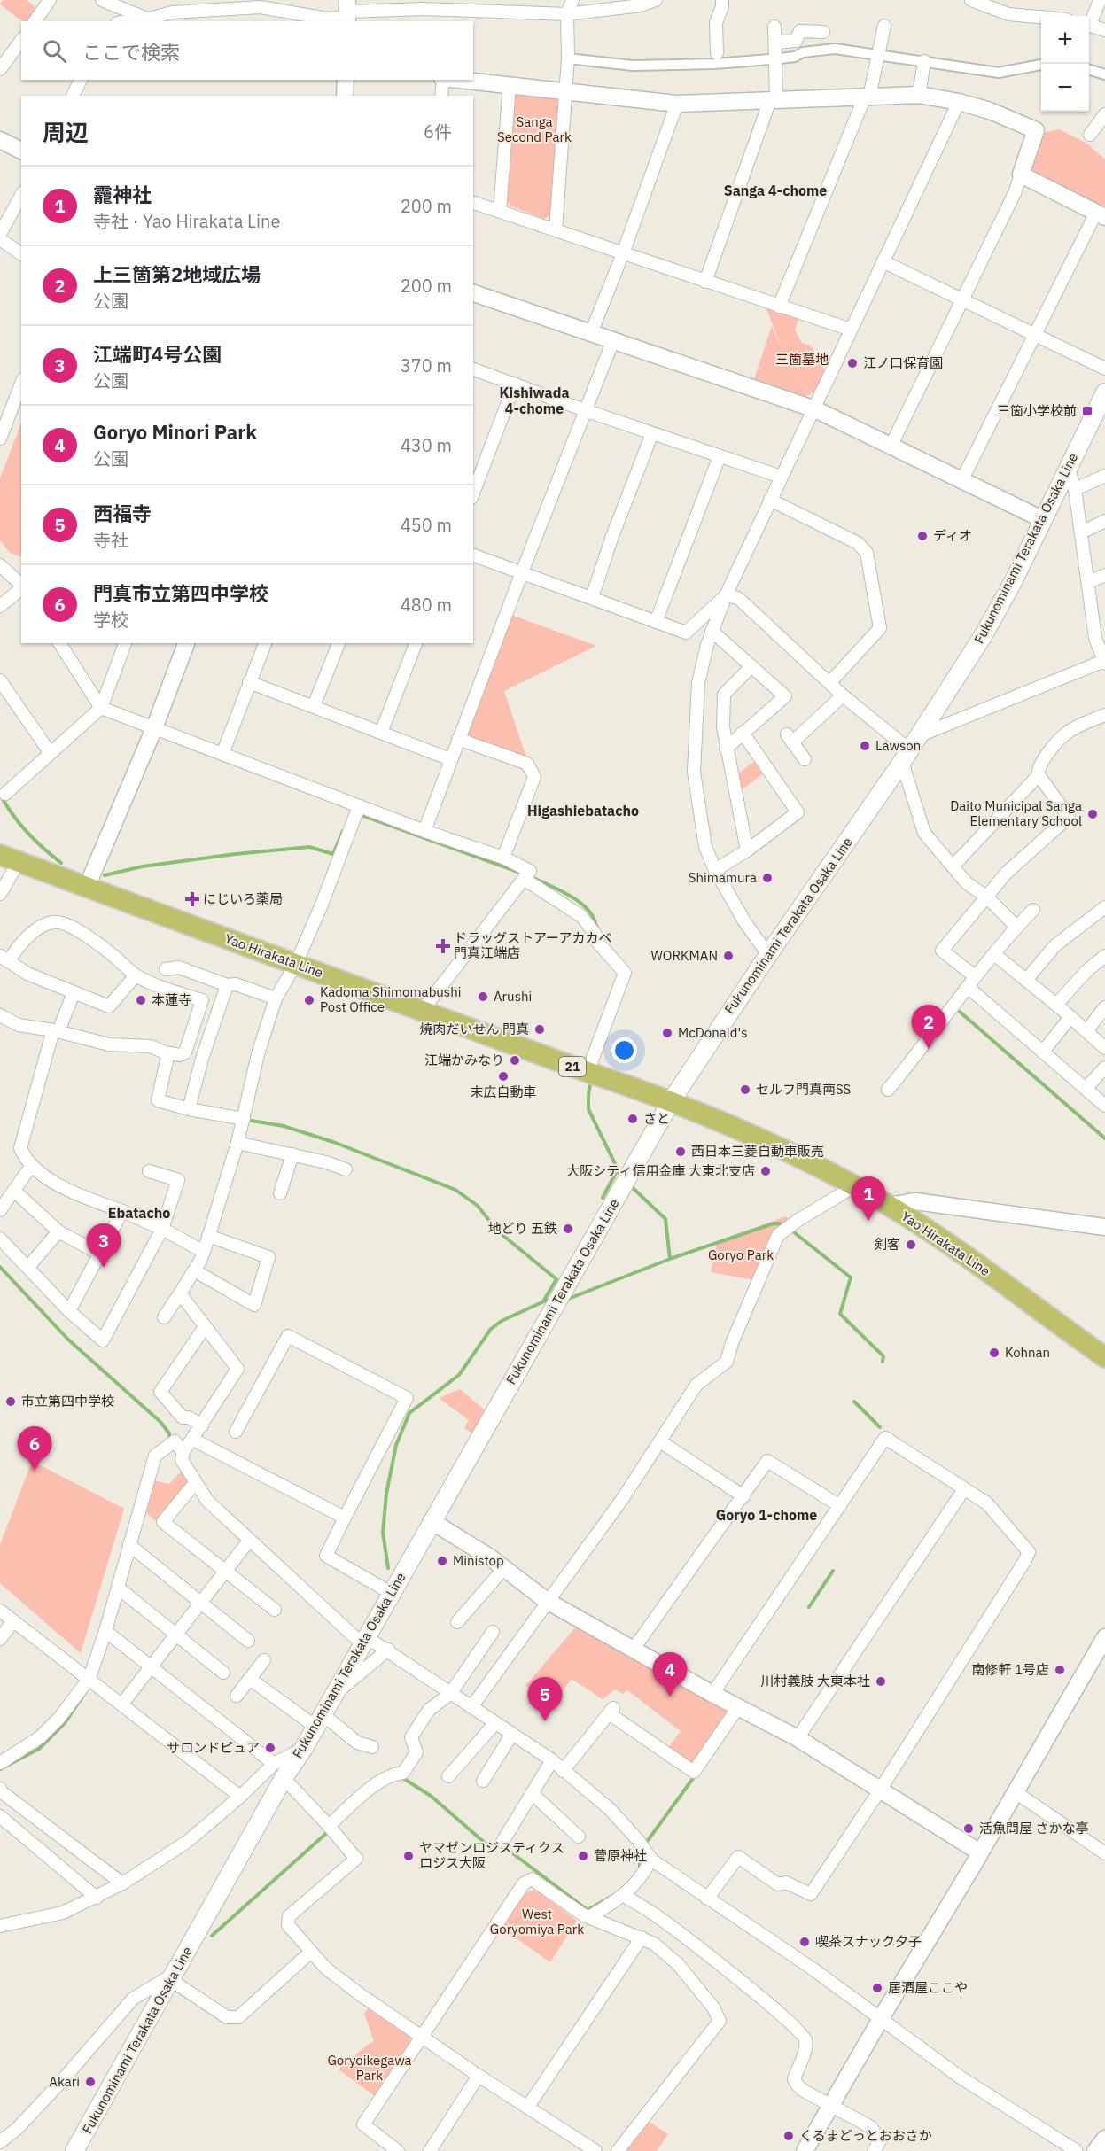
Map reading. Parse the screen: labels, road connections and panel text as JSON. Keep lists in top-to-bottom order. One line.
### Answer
{"streets":{"main road":["Fukunominami Terakata Osaka Line","Yao Hirakata Line","21"]},"crossings":[["Fukunominami Terakata Osaka Line","Yao Hirakata Line"]],"districts":["Sanga 4-chome","Kishiwada 4-chome","Higashiebatacho","Ebatacho","Goryo 1-chome"],"parks":["Sanga Second Park","三箇墓地","Goryo Park","West Goryomiya Park","Goryoikegawa Park"],"places":{"other":["江ノ口保育園","ディオ","Lawson","Daito Municipal Sanga Elementary School","Shimamura","WORKMAN","Arushi","本蓮寺","Kadoma Shimomabushi Post Office","焼肉だいせん 門真","McDonald's","江端かみなり","末広自動車","セルフ門真南SS","さと","西日本三菱自動車販売","大阪シティ信用金庫 大東北支店","地どり 五鉄","剣客","Kohnan","市立第四中学校","Ministop","南修軒 1号店","川村義肢 大東本社","サロンドピュア","活魚問屋 さかな亭","ヤマゼンロジスティクス ロジス大阪","菅原神社","喫茶スナック夕子","居酒屋ここや","Akari","くるまどっとおおさか"],"transit":["三箇小学校前"],"health":["にじいろ薬局","ドラッグストアーアカカベ 門真江端店"]},"page":{"map_buttons":["+","−"],"search":"ここで検索","heading":["周辺","6件"],"list":[{"mark":"1","name":"龗神社","note":"寺社 · Yao Hirakata Line","value":"200 m"},{"mark":"2","name":"上三箇第2地域広場","note":"公園","value":"200 m"},{"mark":"3","name":"江端町4号公園","note":"公園","value":"370 m"},{"mark":"4","name":"Goryo Minori Park","note":"公園","value":"430 m"},{"mark":"5","name":"西福寺","note":"寺社","value":"450 m"},{"mark":"6","name":"門真市立第四中学校","note":"学校","value":"480 m"}],"pins":["2","1","3","6","4","5"]}}
